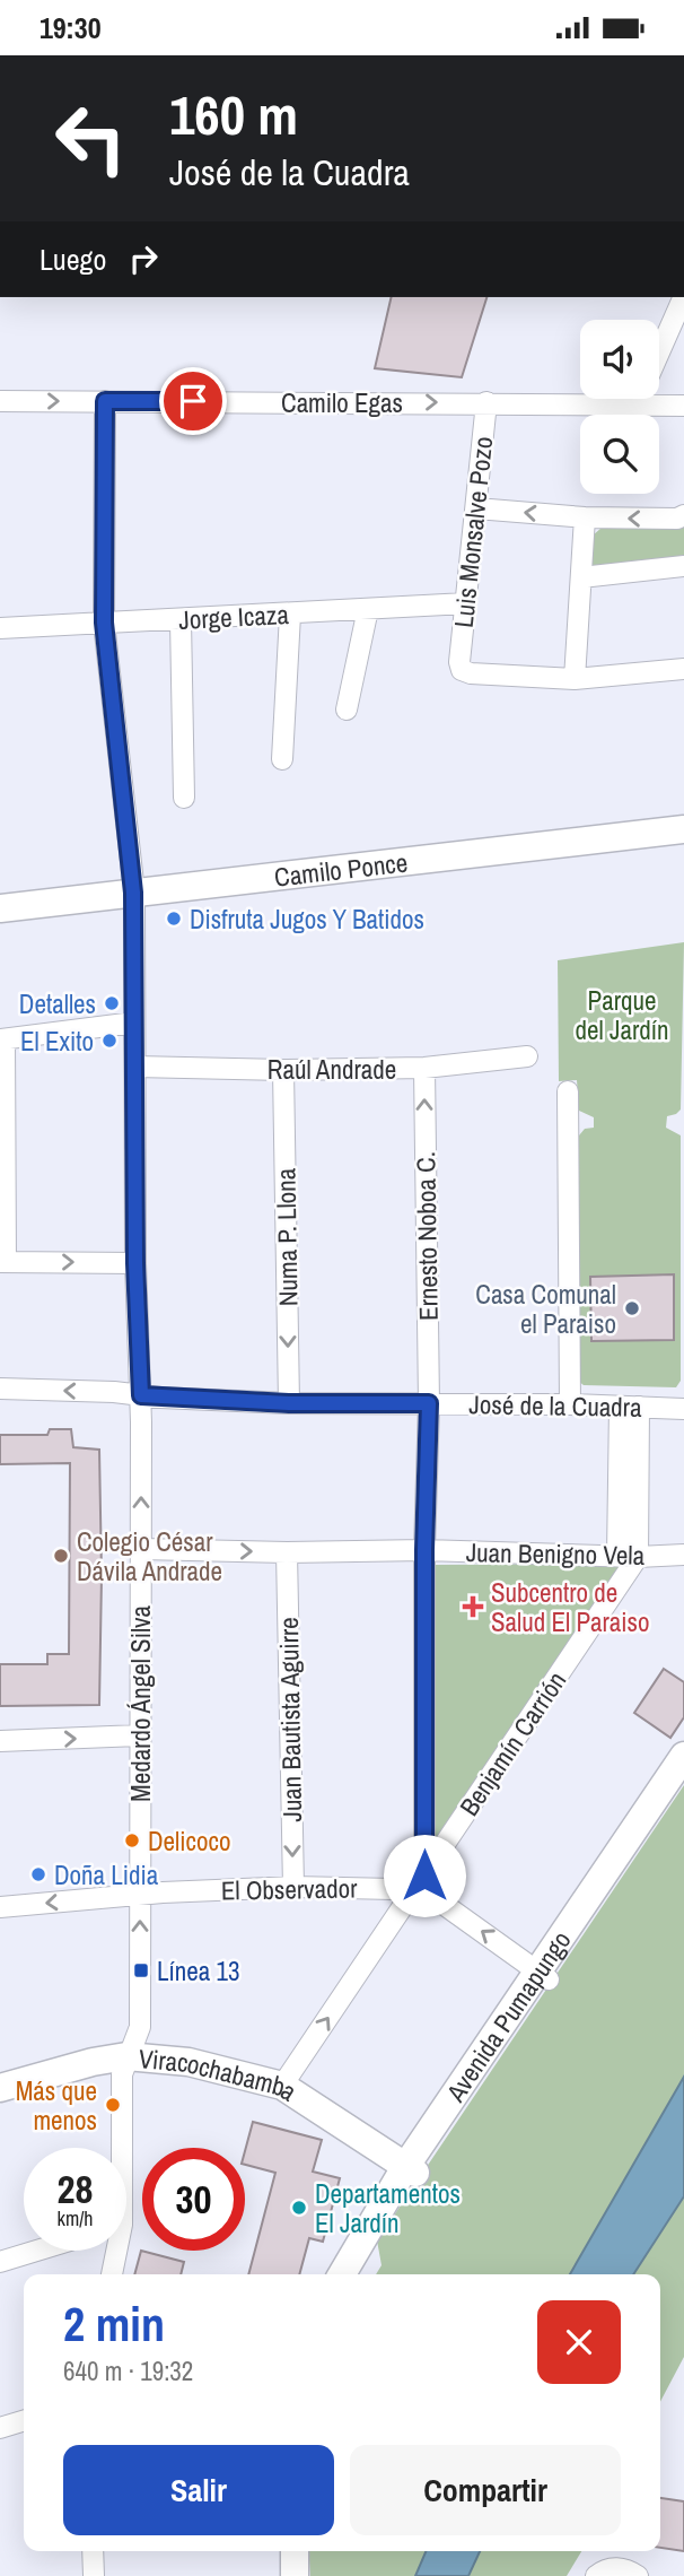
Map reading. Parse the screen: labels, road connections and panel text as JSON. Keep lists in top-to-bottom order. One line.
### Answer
{"streets":{"street":["Camilo Egas","Luis Monsalve Pozo","Jorge Icaza","Camilo Ponce","Raúl Andrade","Ernesto Noboa C.","Numa P. Llona","José de la Cuadra","Juan Benigno Vela","Medardo Ángel Silva","Juan Bautista Aguirre","Benjamín Carrión","El Observador","Avenida Pumapungo","Viracochabamba"]},"crossings":[["Camilo Egas","Luis Monsalve Pozo"],["Camilo Egas","Medardo Ángel Silva"],["Luis Monsalve Pozo","Jorge Icaza"],["Jorge Icaza","Medardo Ángel Silva"],["Camilo Ponce","Medardo Ángel Silva"],["Raúl Andrade","Ernesto Noboa C."],["Raúl Andrade","Numa P. Llona"],["Raúl Andrade","Medardo Ángel Silva"],["Ernesto Noboa C.","José de la Cuadra"],["Ernesto Noboa C.","Juan Benigno Vela"],["Ernesto Noboa C.","Benjamín Carrión"],["Ernesto Noboa C.","El Observador"],["Numa P. Llona","José de la Cuadra"],["José de la Cuadra","Medardo Ángel Silva"],["Juan Benigno Vela","Medardo Ángel Silva"],["Juan Benigno Vela","Juan Bautista Aguirre"],["Juan Benigno Vela","Benjamín Carrión"],["Medardo Ángel Silva","El Observador"],["Medardo Ángel Silva","Viracochabamba"],["Juan Bautista Aguirre","El Observador"],["Benjamín Carrión","El Observador"],["Benjamín Carrión","Viracochabamba"],["Avenida Pumapungo","Viracochabamba"]],"one_way":["Camilo Egas","Numa P. Llona","Juan Bautista Aguirre","Benjamín Carrión"],"parks":["Parque del Jardín"],"places":{"other":["Disfruta Jugos Y Batidos","Detalles","El Exito","Casa Comunal el Paraiso","Colegio César Dávila Andrade","Delicoco","Doña Lidia","Más que menos","Departamentos El Jardín"],"health":["Subcentro de Salud El Paraiso"],"transit":["Línea 13"]},"page":{"status":"19:30","turn":["160 m","José de la Cuadra"],"then":"Luego","speed":"28 km/h","limit":"30","heading":["2 min","640 m · 19:32"],"buttons":["Salir","Compartir"]}}
